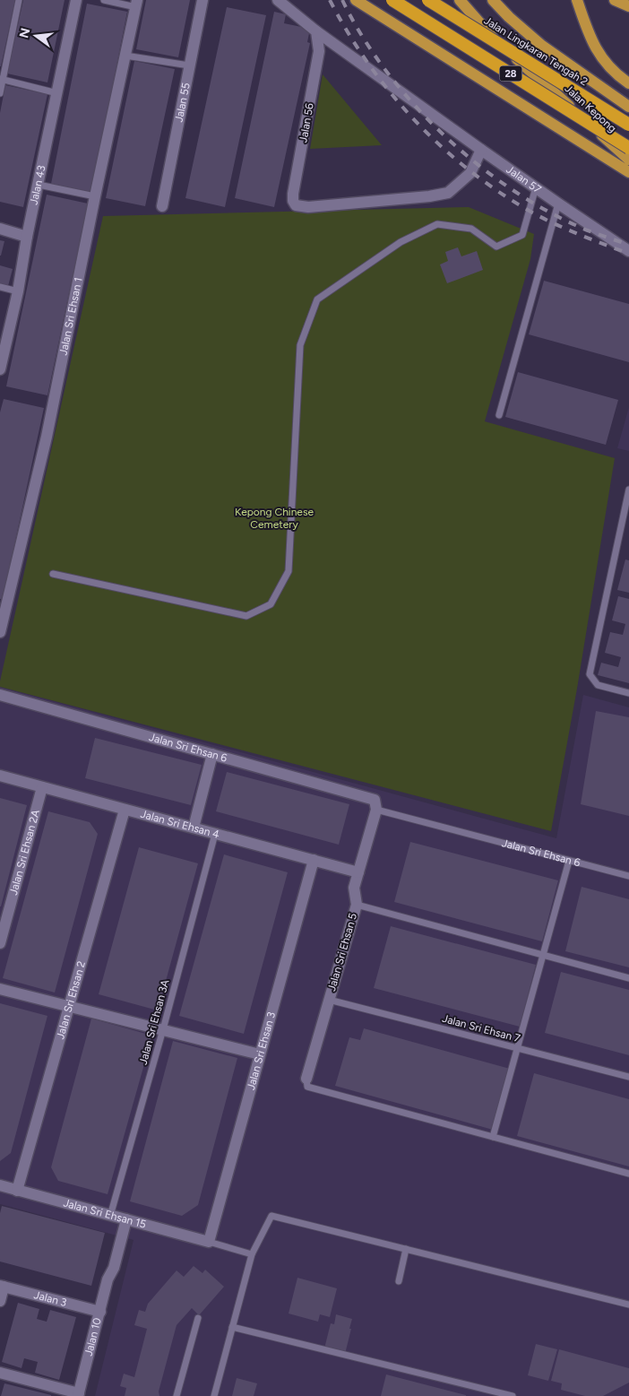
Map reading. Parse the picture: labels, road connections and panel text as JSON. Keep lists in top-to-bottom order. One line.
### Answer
{"streets":{"highway":["Jalan Lingkaran Tengah 2","28"],"main road":["Jalan Kepong"],"street":["Jalan 55","Jalan 56","Jalan 57","Jalan 43","Jalan Sri Ehsan 1","Jalan Sri Ehsan 6","Jalan Sri Ehsan 4","Jalan Sri Ehsan 2A","Jalan Sri Ehsan 5","Jalan Sri Ehsan 2","Jalan Sri Ehsan 3","Jalan Sri Ehsan 15","Jalan 3","Jalan 10"],"lane":["Jalan Sri Ehsan 3A","Jalan Sri Ehsan 7"]},"crossings":[["Jalan 56","Jalan 57"],["Jalan Sri Ehsan 6","Jalan Sri Ehsan 5"],["Jalan Sri Ehsan 4","Jalan Sri Ehsan 2A"],["Jalan Sri Ehsan 4","Jalan Sri Ehsan 5"],["Jalan Sri Ehsan 4","Jalan Sri Ehsan 2"],["Jalan Sri Ehsan 4","Jalan Sri Ehsan 3A"],["Jalan Sri Ehsan 4","Jalan Sri Ehsan 3"],["Jalan Sri Ehsan 5","Jalan Sri Ehsan 7"],["Jalan Sri Ehsan 2","Jalan Sri Ehsan 15"],["Jalan Sri Ehsan 3A","Jalan Sri Ehsan 15"],["Jalan Sri Ehsan 3A","Jalan 10"],["Jalan Sri Ehsan 3","Jalan Sri Ehsan 15"],["Jalan Sri Ehsan 15","Jalan 10"],["Jalan 3","Jalan 10"]],"parks":["Kepong Chinese Cemetery"],"north":"left"}
